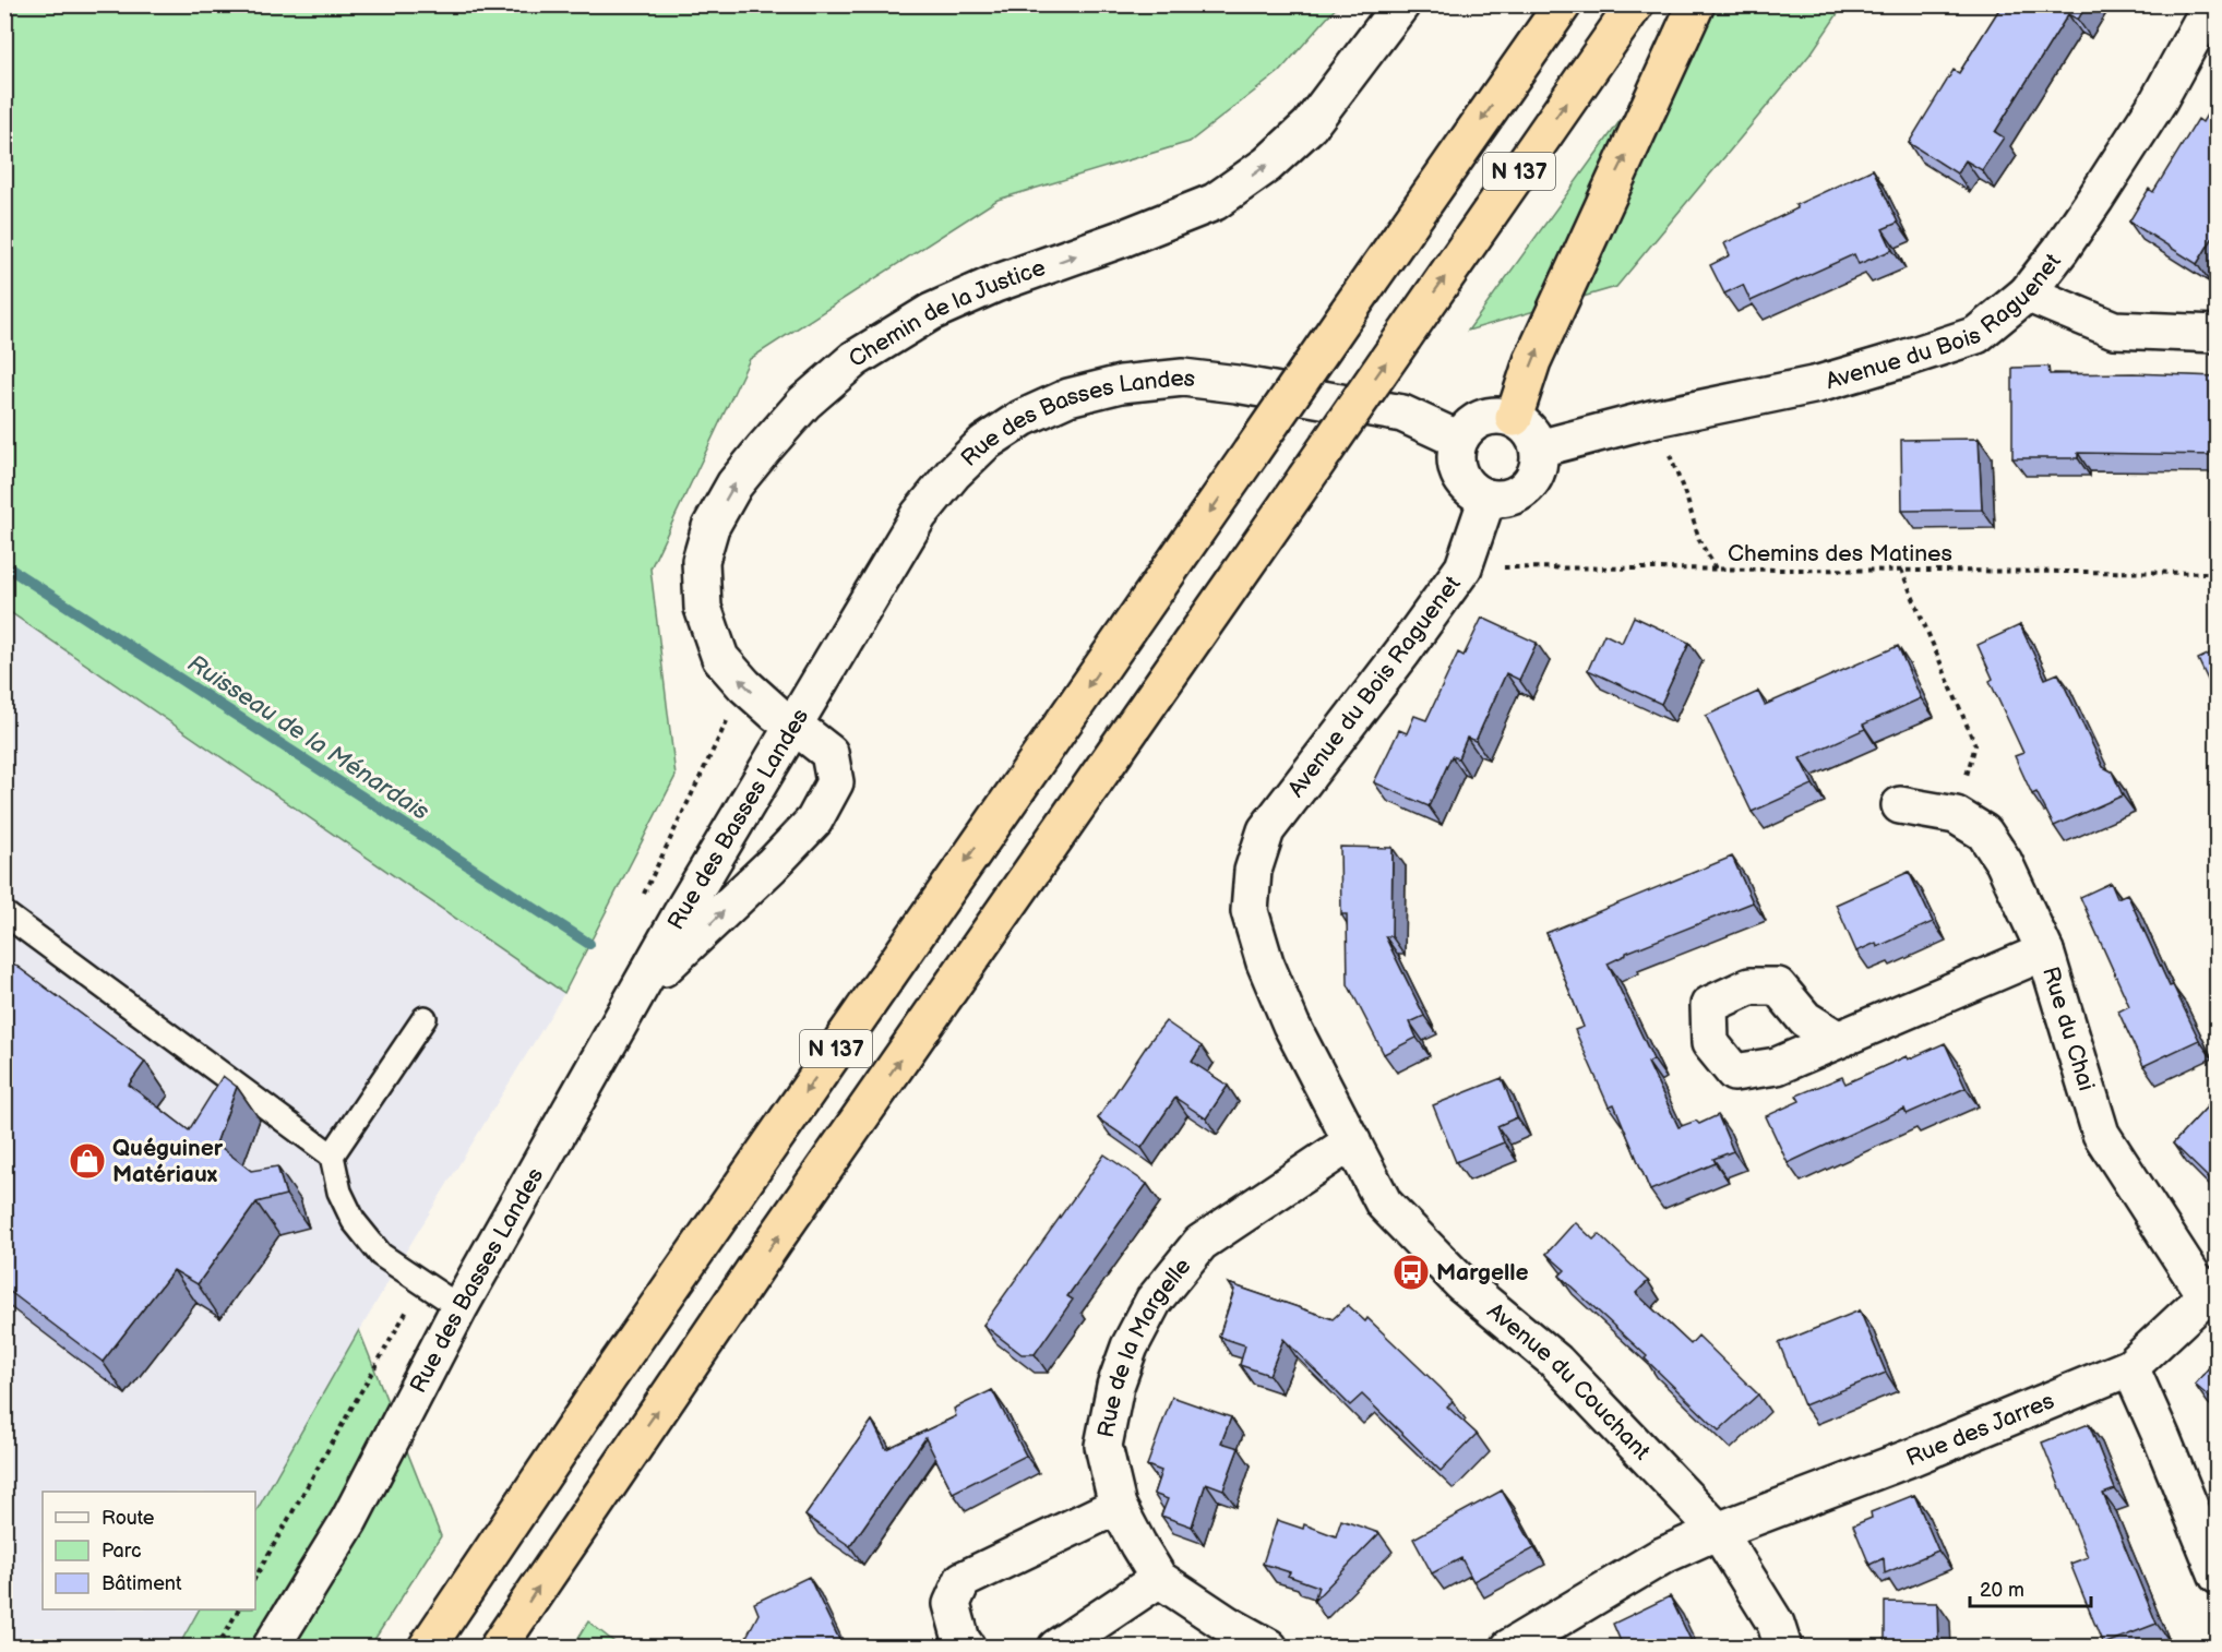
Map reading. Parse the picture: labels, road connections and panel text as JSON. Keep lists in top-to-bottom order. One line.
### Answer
{"streets":{"highway":["N 137"],"street":["Avenue du Bois Raguenet","Chemin de la Justice","Rue des Basses Landes","Rue du Chai","Rue de la Margelle","Avenue du Couchant","Rue des Jarres"],"path":["Chemins des Matines"]},"crossings":[["Avenue du Bois Raguenet","Rue des Basses Landes"],["Avenue du Bois Raguenet","Chemins des Matines"],["Avenue du Bois Raguenet","Avenue du Couchant"],["Chemin de la Justice","Rue des Basses Landes"],["Rue du Chai","Rue des Jarres"],["Rue de la Margelle","Avenue du Couchant"],["Avenue du Couchant","Rue des Jarres"]],"one_way":["Chemin de la Justice"],"water":["Ruisseau de la Ménardais"],"places":{"shop":["Quéguiner Matériaux"],"bus stop":["Margelle"]},"legend":["Route","Parc","Bâtiment"],"scale_bar":"20 m"}
